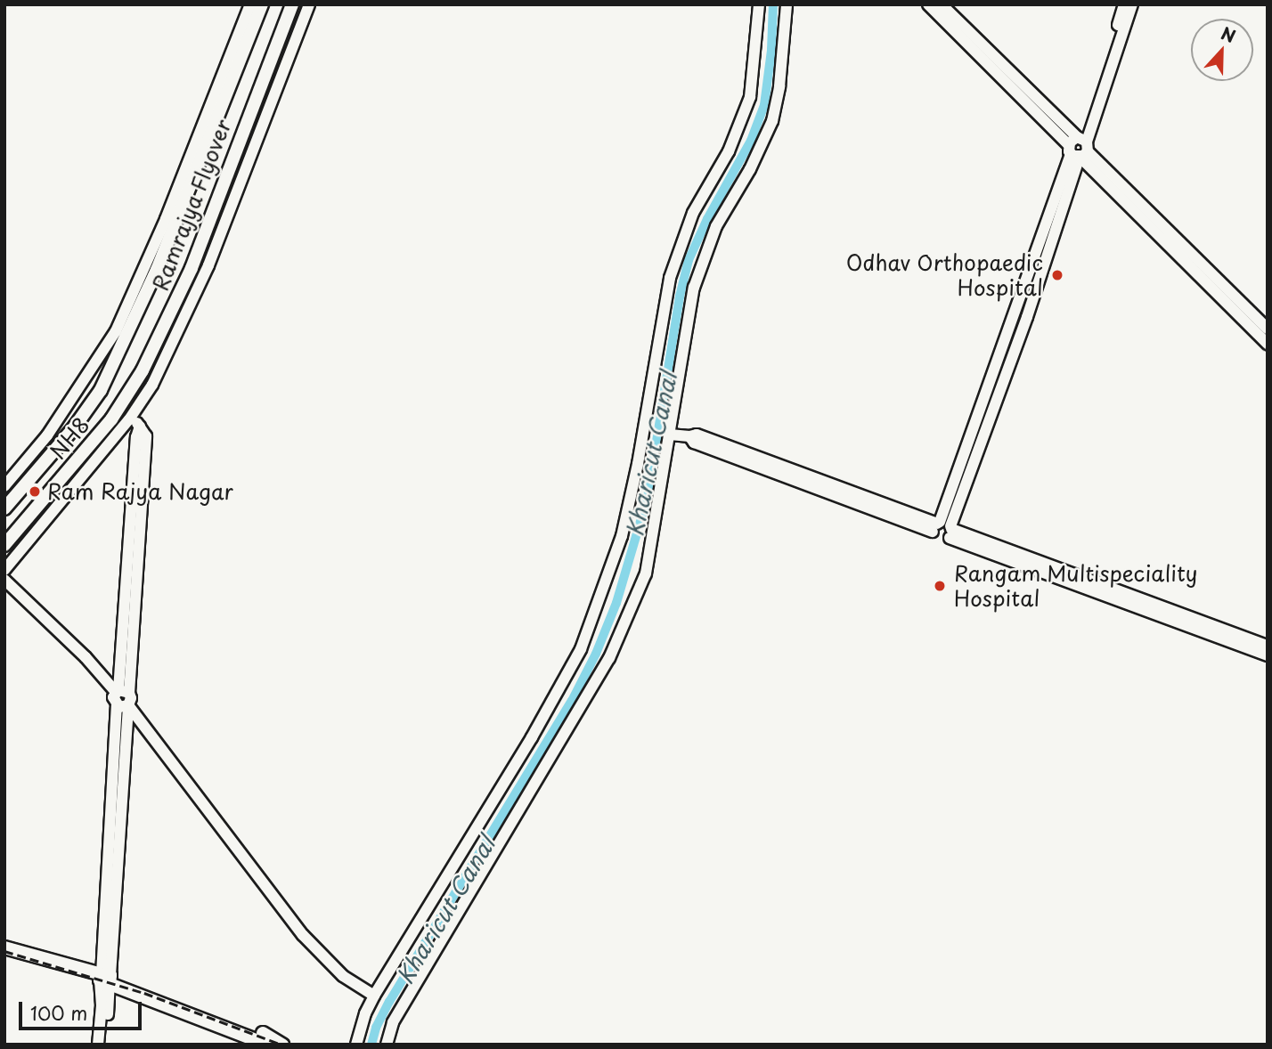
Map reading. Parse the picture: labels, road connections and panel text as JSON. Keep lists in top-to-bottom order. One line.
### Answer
{"streets":{"main road":["Ramrajya Flyover","NH8"]},"crossings":[["Ramrajya Flyover","NH8"]],"water":["Kharicut Canal"],"places":["Odhav Orthopaedic Hospital","Ram Rajya Nagar","Rangam Multispeciality Hospital"],"scale_bar":"100 m","north":"top"}
